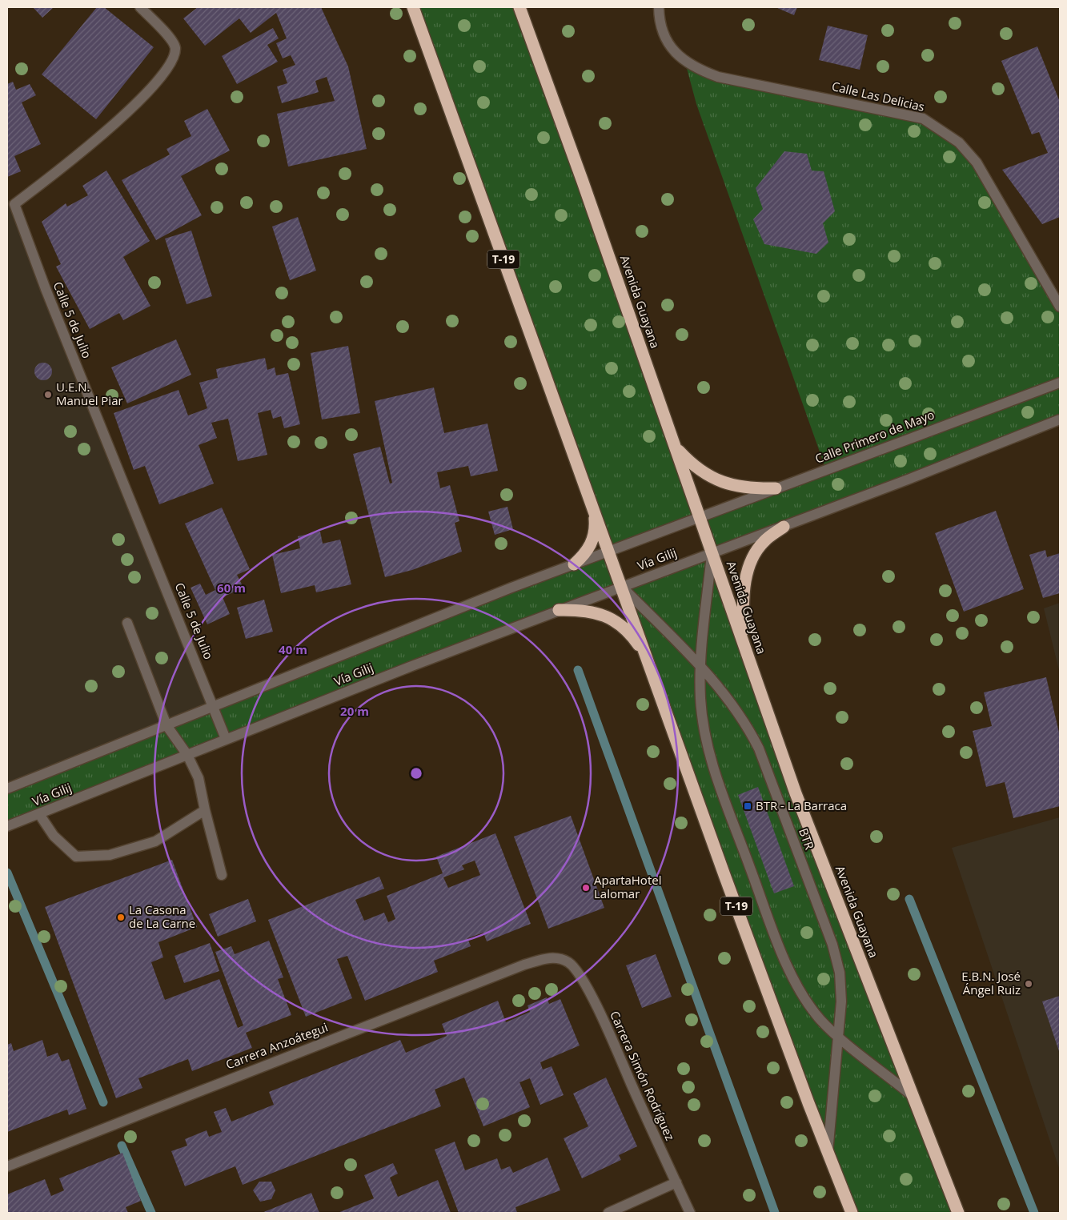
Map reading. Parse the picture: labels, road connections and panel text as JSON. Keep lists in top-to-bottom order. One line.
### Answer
{"streets":{"highway":["T-19","Avenida Guayana"],"street":["Calle Las Delicias","Calle 5 de Julio","Calle Primero de Mayo","Vía Gilij","BTR","Carrera Anzoátegui","Carrera Simón Rodríguez"]},"crossings":[["T-19","Vía Gilij"],["T-19","BTR"],["Avenida Guayana","Calle Primero de Mayo"],["Avenida Guayana","Vía Gilij"],["Calle 5 de Julio","Vía Gilij"],["Calle Primero de Mayo","Vía Gilij"],["Vía Gilij","BTR"],["Carrera Anzoátegui","Carrera Simón Rodríguez"]],"places":{"other":["U.E.N. Manuel Piar","ApartaHotel Lalomar","La Casona de La Carne","E.B.N. José Ángel Ruiz"],"transit":["BTR - La Barraca"]},"rings":["60 m","40 m","20 m"]}
